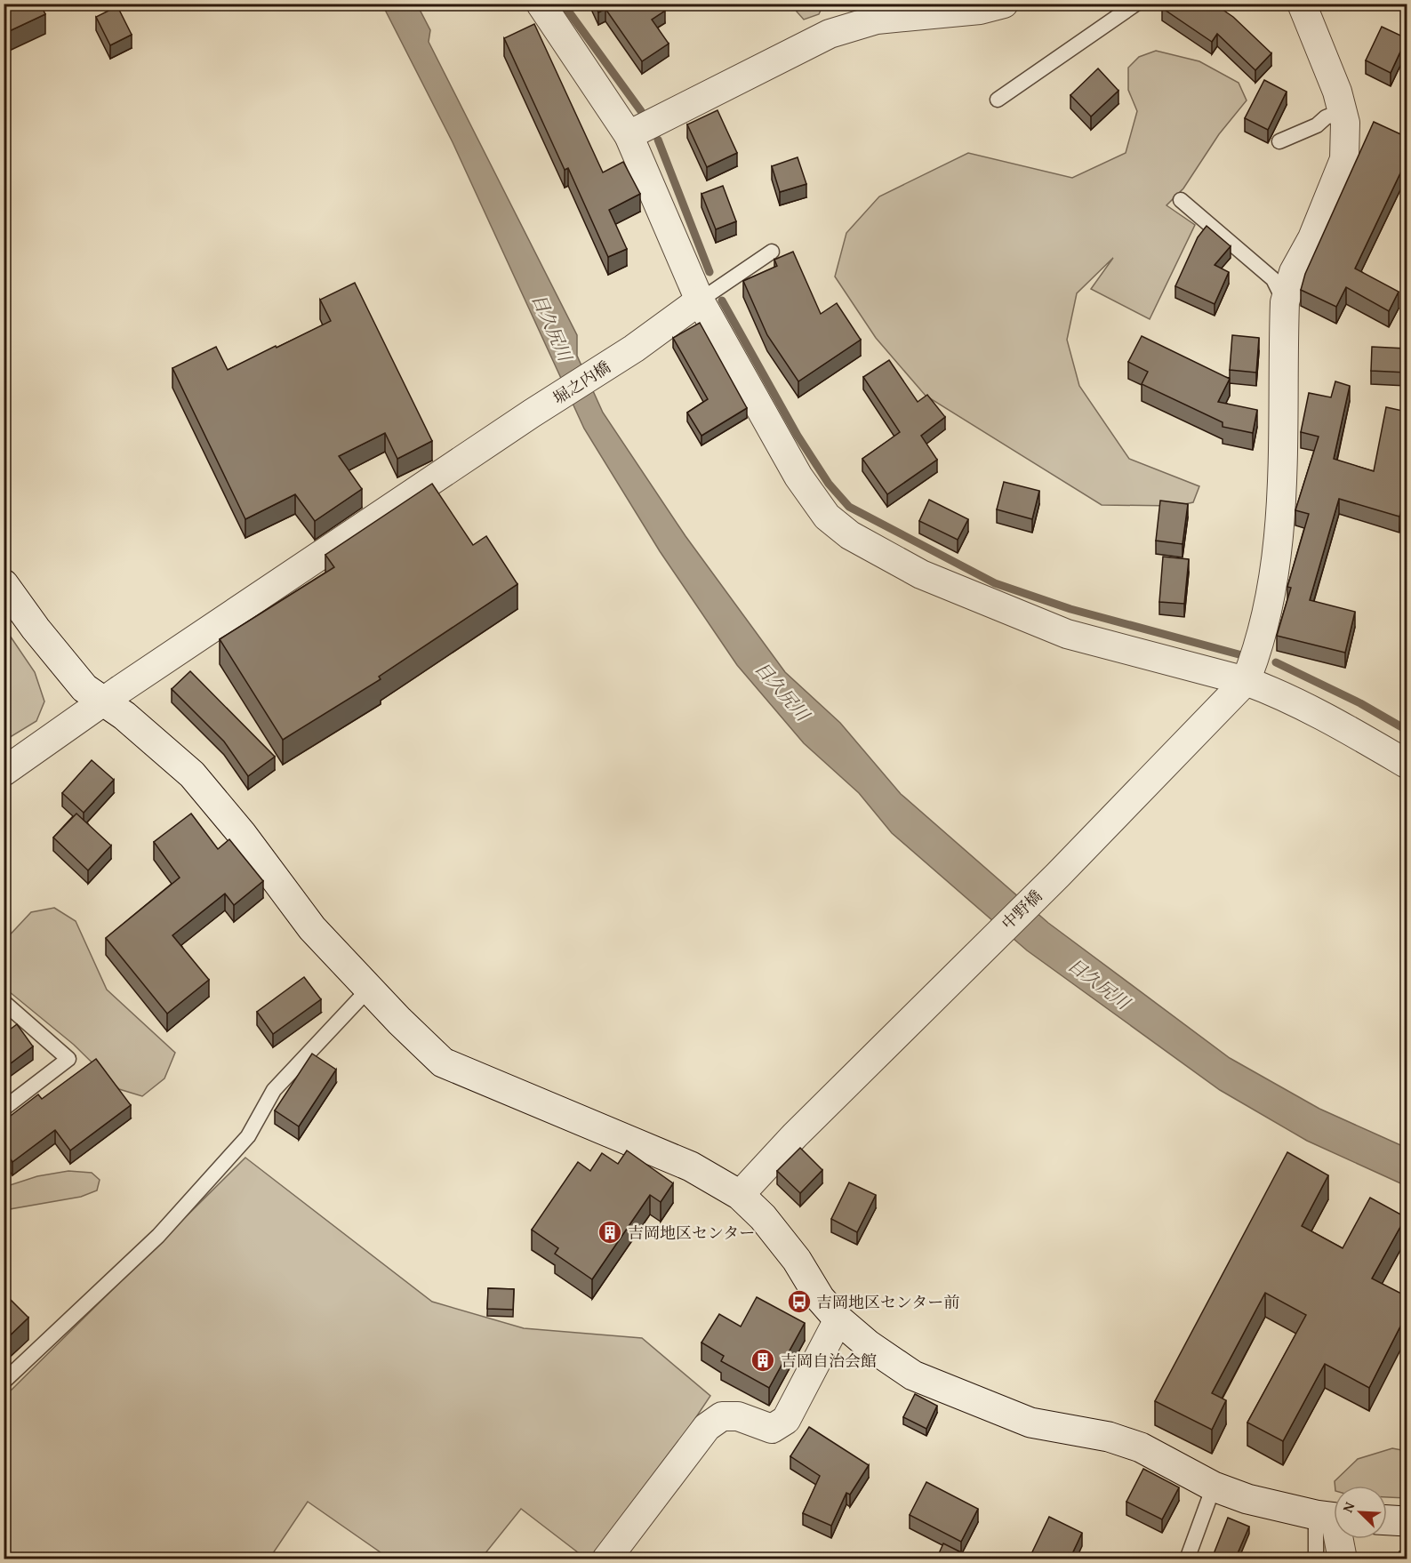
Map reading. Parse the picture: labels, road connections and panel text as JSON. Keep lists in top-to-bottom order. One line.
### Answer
{"streets":{"street":["堀之内橋","中野橋"]},"water":["目久尻川"],"places":{"building":["吉岡地区センター","吉岡自治会館"],"bus stop":["吉岡地区センター前"]},"north":"top left"}
